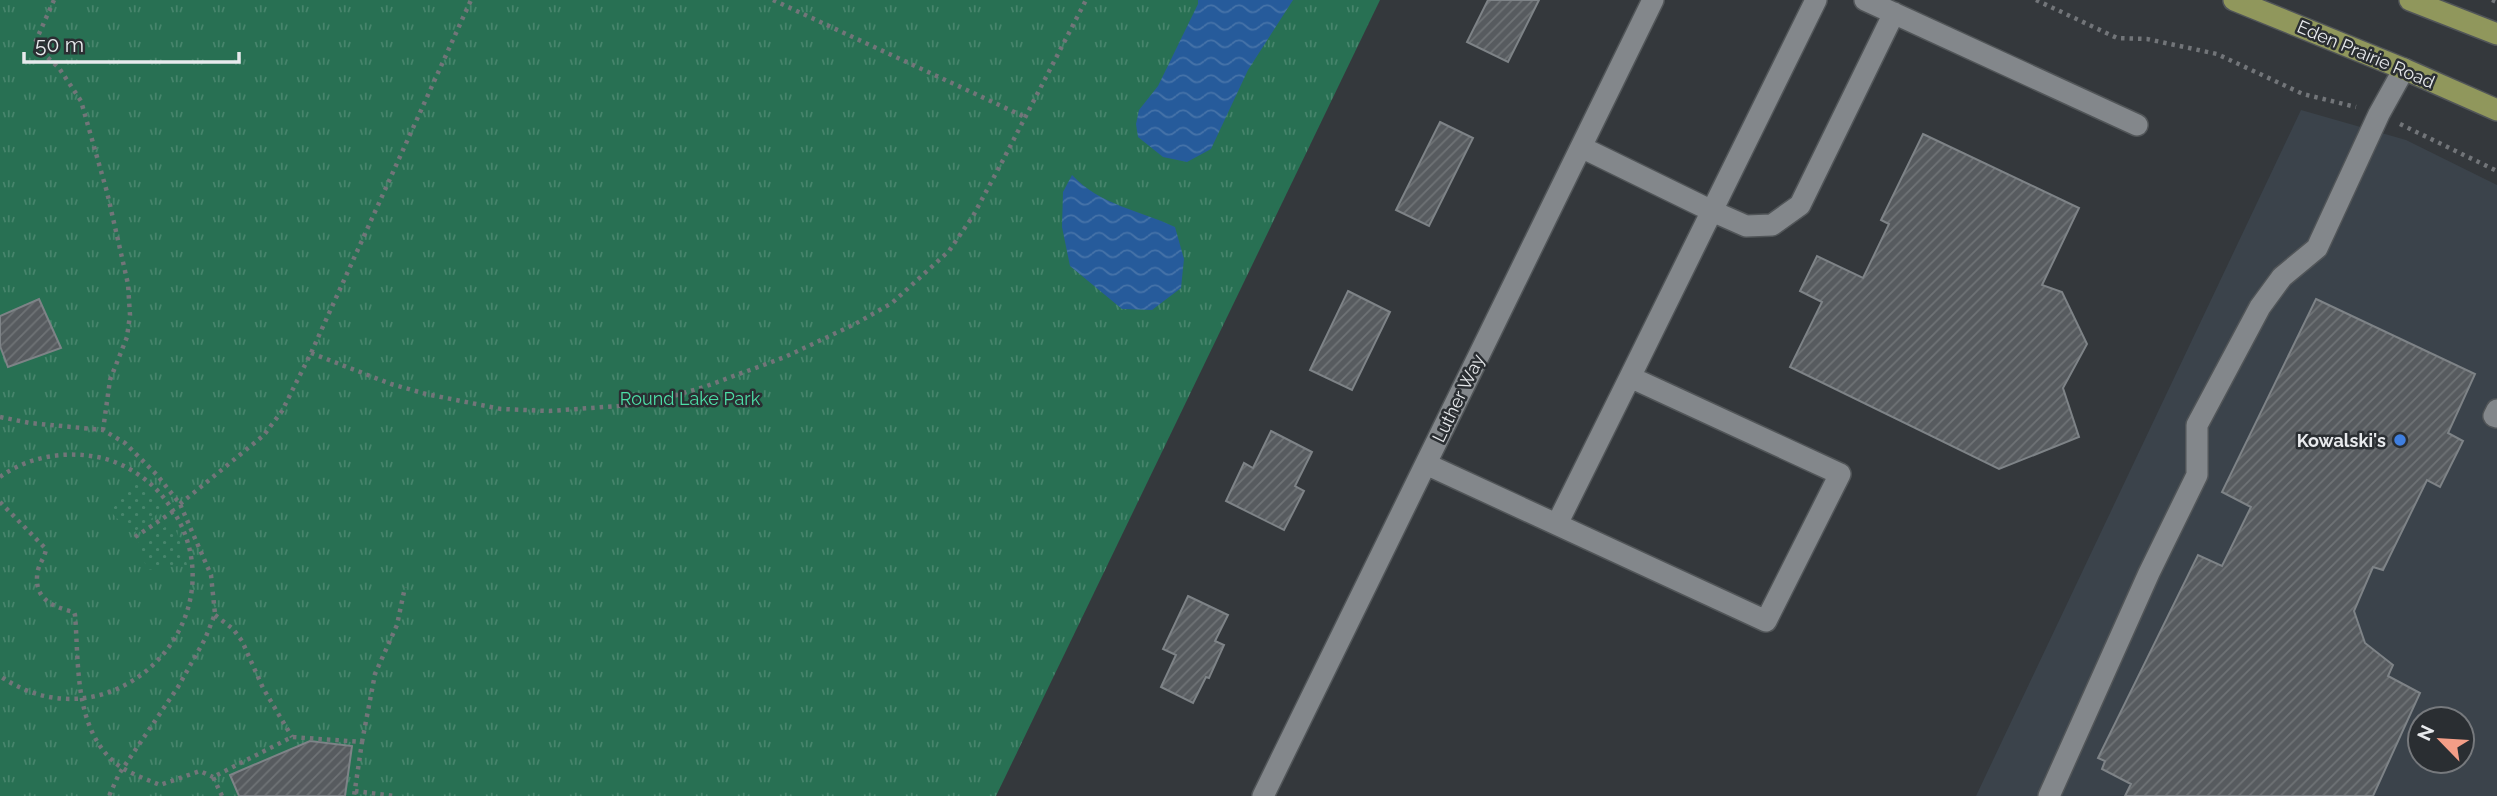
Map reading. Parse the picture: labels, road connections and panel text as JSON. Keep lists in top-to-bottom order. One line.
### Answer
{"streets":{"main road":["Eden Prairie Road"],"street":["Luther Way"]},"parks":["Round Lake Park"],"places":["Kowalski's"],"scale_bar":"50 m","north":"top left"}
